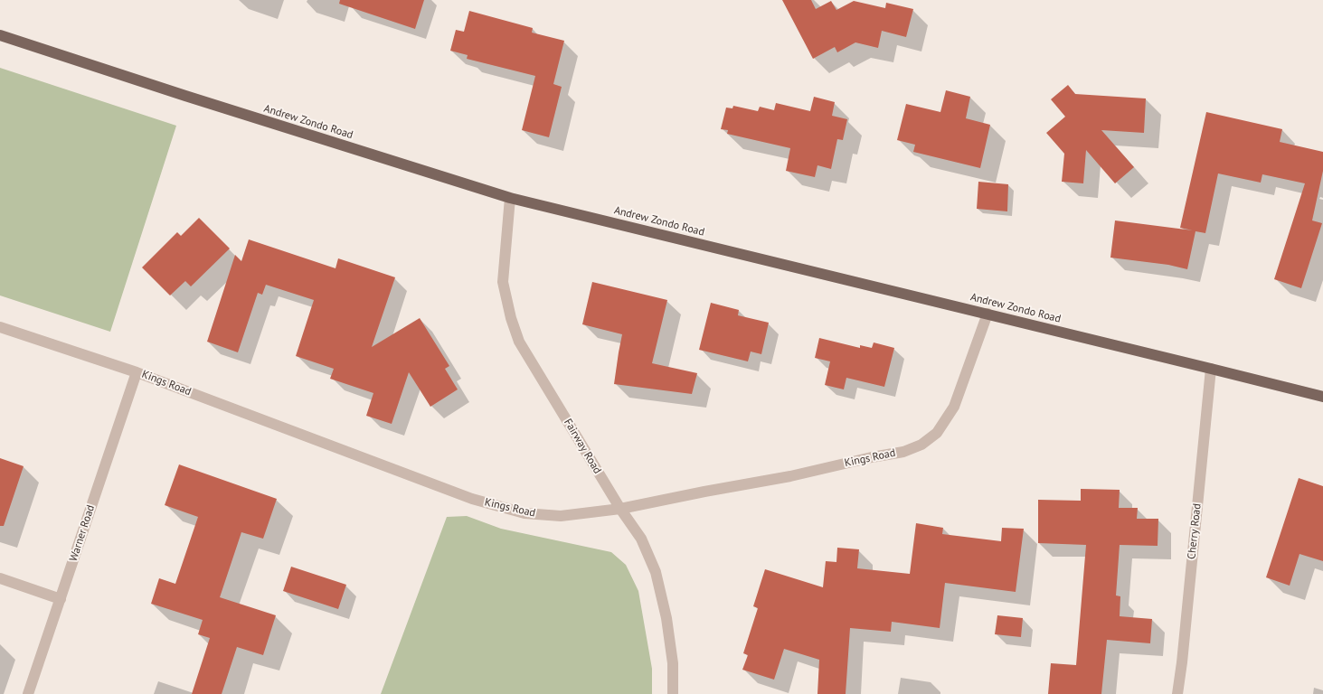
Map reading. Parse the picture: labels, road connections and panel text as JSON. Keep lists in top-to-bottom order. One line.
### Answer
{"streets":{"main road":["Andrew Zondo Road"],"street":["Kings Road","Fairway Road","Cherry Road","Warner Road"]},"crossings":[["Andrew Zondo Road","Kings Road"],["Andrew Zondo Road","Fairway Road"],["Andrew Zondo Road","Cherry Road"],["Kings Road","Fairway Road"],["Kings Road","Warner Road"]]}
